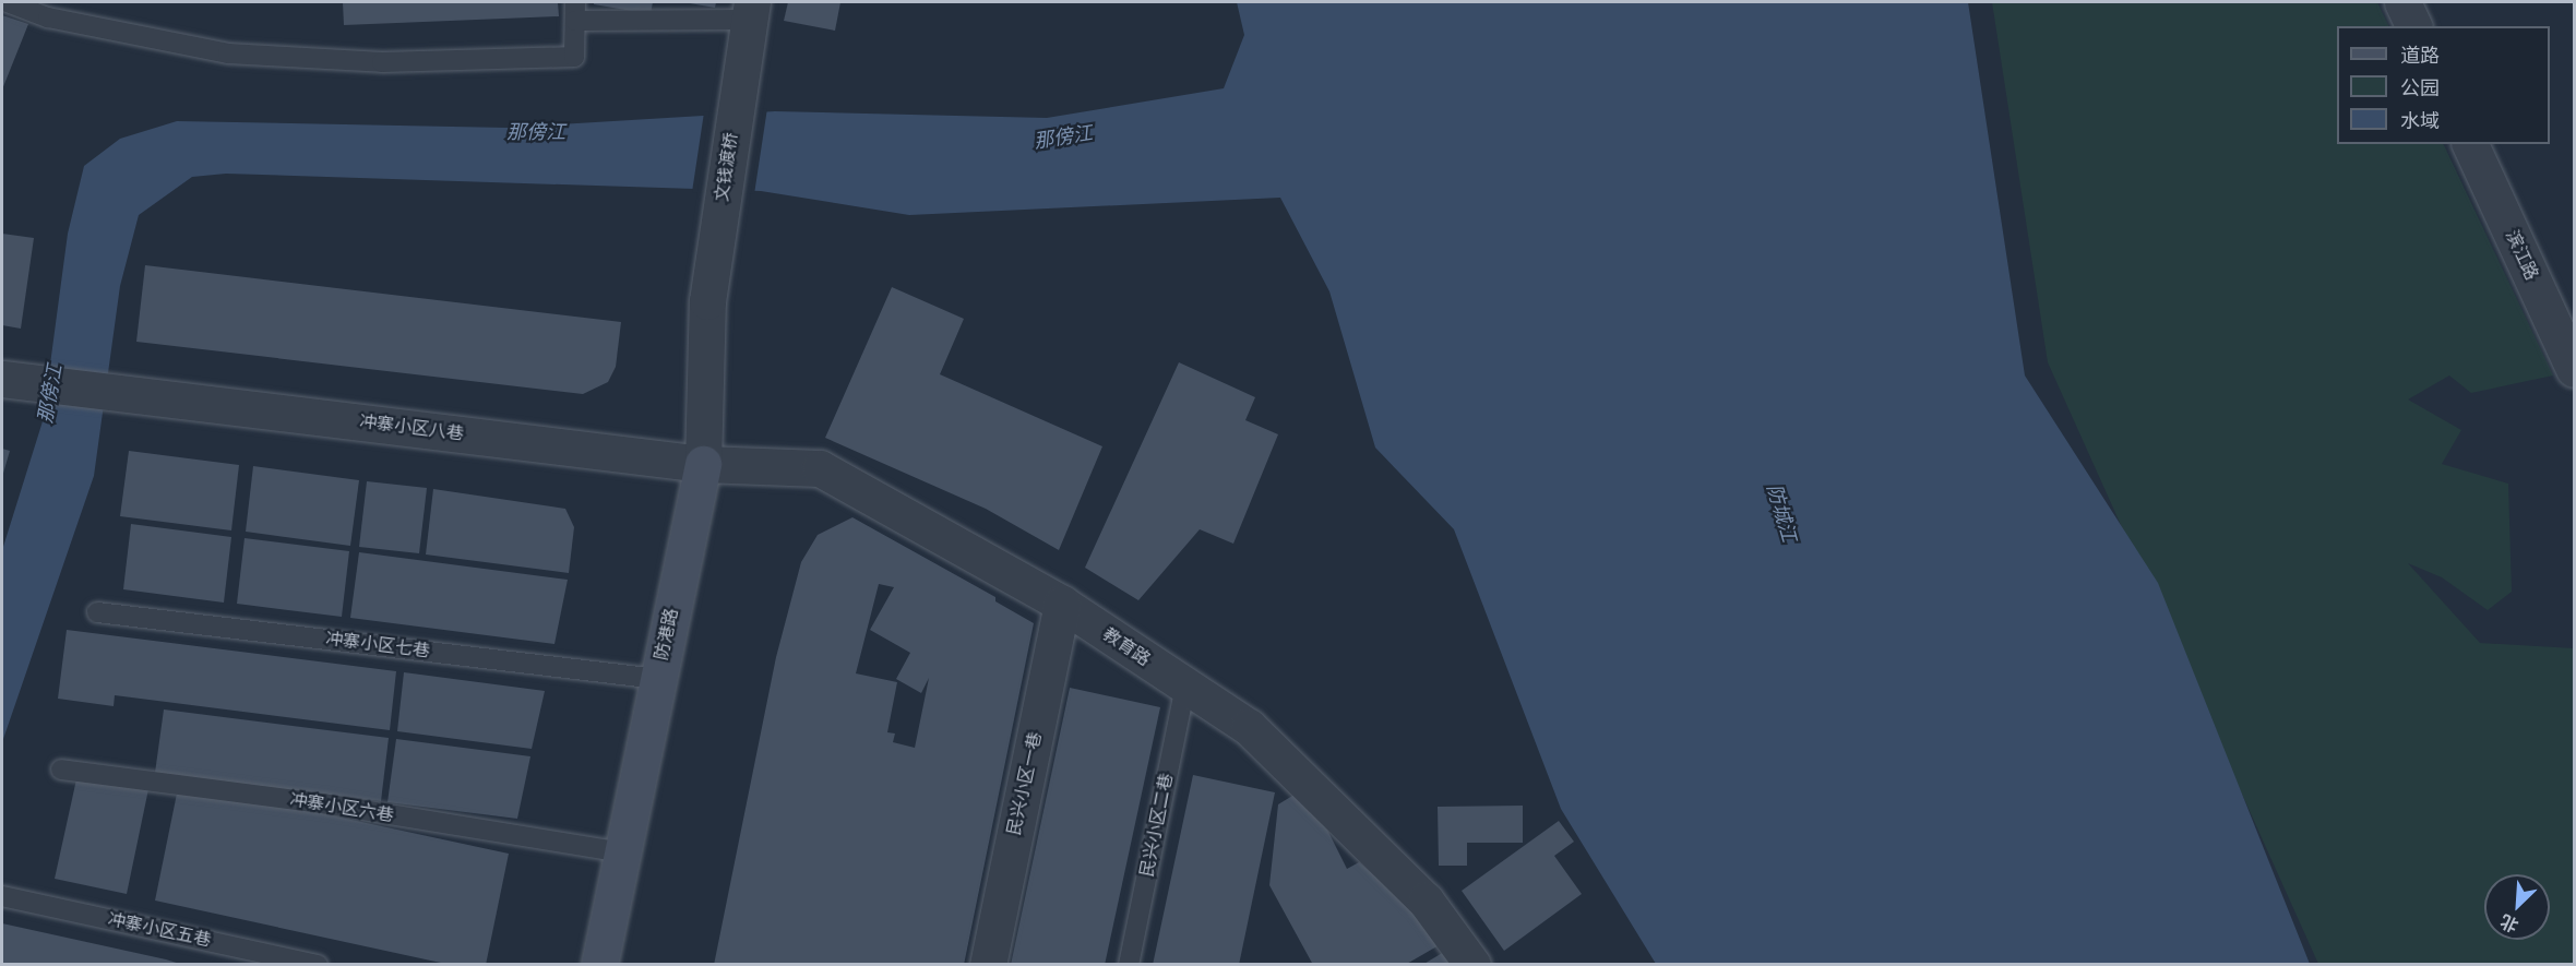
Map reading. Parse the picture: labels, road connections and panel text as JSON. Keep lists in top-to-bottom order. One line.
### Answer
{"streets":{"street":["文钱渡桥","滨江路","冲寨小区八巷","防港路","教育路","民兴小区一巷"],"lane":["冲寨小区七巷","冲寨小区六巷","民兴小区二巷","冲寨小区五巷"]},"crossings":[["文钱渡桥","防港路"],["冲寨小区八巷","防港路"],["冲寨小区八巷","教育路"],["防港路","冲寨小区七巷"],["防港路","教育路"],["防港路","冲寨小区六巷"],["教育路","民兴小区一巷"],["教育路","民兴小区二巷"]],"water":["那傍江","防城江"],"legend":["道路","公园","水域"],"north":"bottom left"}
